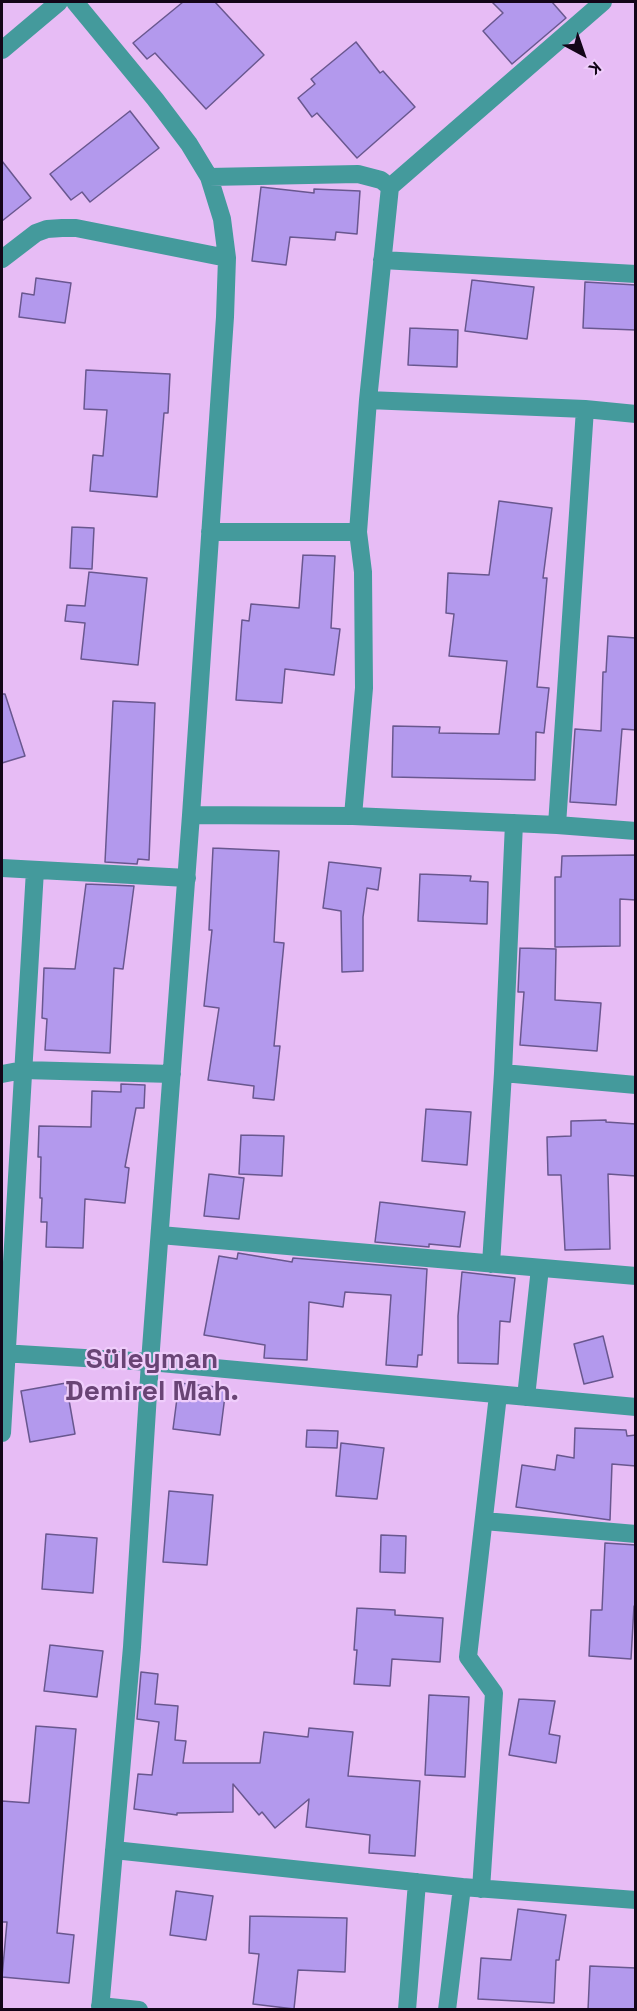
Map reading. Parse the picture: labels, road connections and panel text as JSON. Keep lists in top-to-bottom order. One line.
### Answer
{"districts":["Süleyman Demirel Mah."],"north":"bottom right"}
